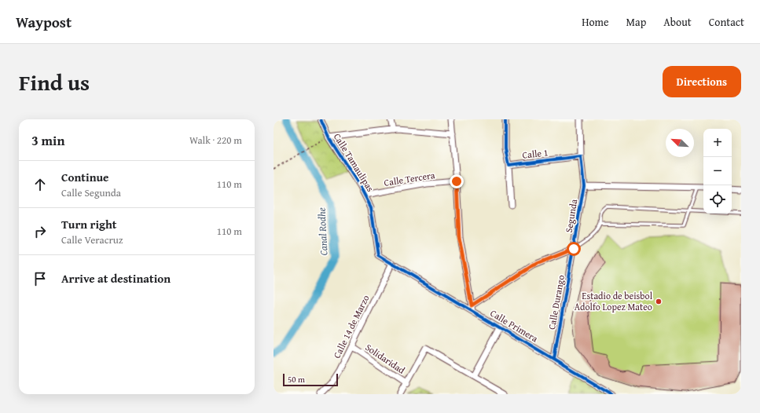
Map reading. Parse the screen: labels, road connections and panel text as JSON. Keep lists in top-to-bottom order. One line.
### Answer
{"streets":{"street":["Calle 1","Calle Tamaulipas","Calle Tercera","Segunda","Calle Durango","Calle Primera","Calle 14 de Marzo","Solidaridad"]},"crossings":[["Calle Tamaulipas","Calle Tercera"],["Calle Tamaulipas","Calle Primera"],["Calle Tamaulipas","Calle 14 de Marzo"],["Segunda","Calle Durango"],["Calle Durango","Calle Primera"],["Calle Primera","Calle 14 de Marzo"],["Calle 14 de Marzo","Solidaridad"]],"water":["Canal Rodhe"],"places":["Estadio de beisbol Adolfo Lopez Mateo"],"scale_bar":"50 m","north":"top left","page":{"header":"Waypost","nav":["Home","Map","About","Contact"],"title":"Find us","buttons":"Directions","heading":["3 min","Walk · 220 m"],"map_buttons":["+","−"],"list":[["Continue","Calle Segunda","110 m"],["Turn right","Calle Veracruz","110 m"],"Arrive at destination"],"scale":"50 m"}}
